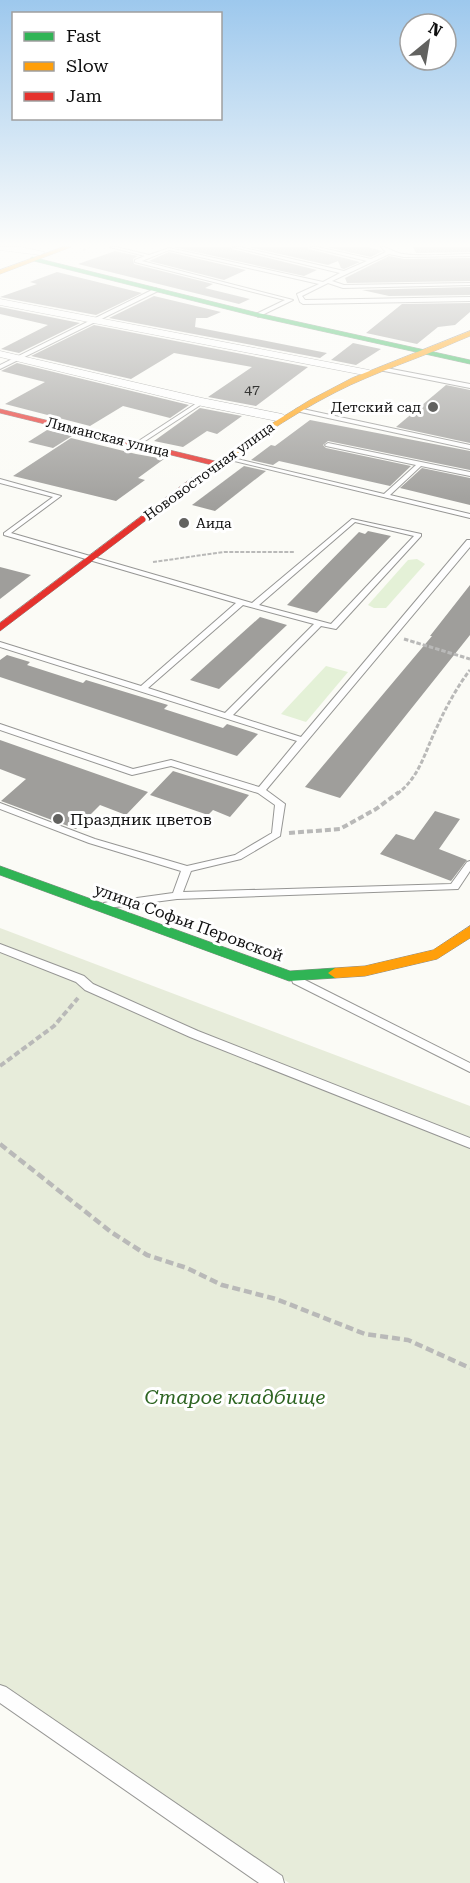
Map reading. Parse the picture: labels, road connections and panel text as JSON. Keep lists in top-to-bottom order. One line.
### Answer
{"streets":{"street":["Лиманская улица","Нововосточная улица","улица Софьи Перовской"]},"crossings":[["Лиманская улица","Нововосточная улица"]],"parks":["Старое кладбище"],"places":["Детский сад","Аида","Праздник цветов"],"house_numbers":["47"],"legend":["Fast","Slow","Jam"],"north":"top right"}
